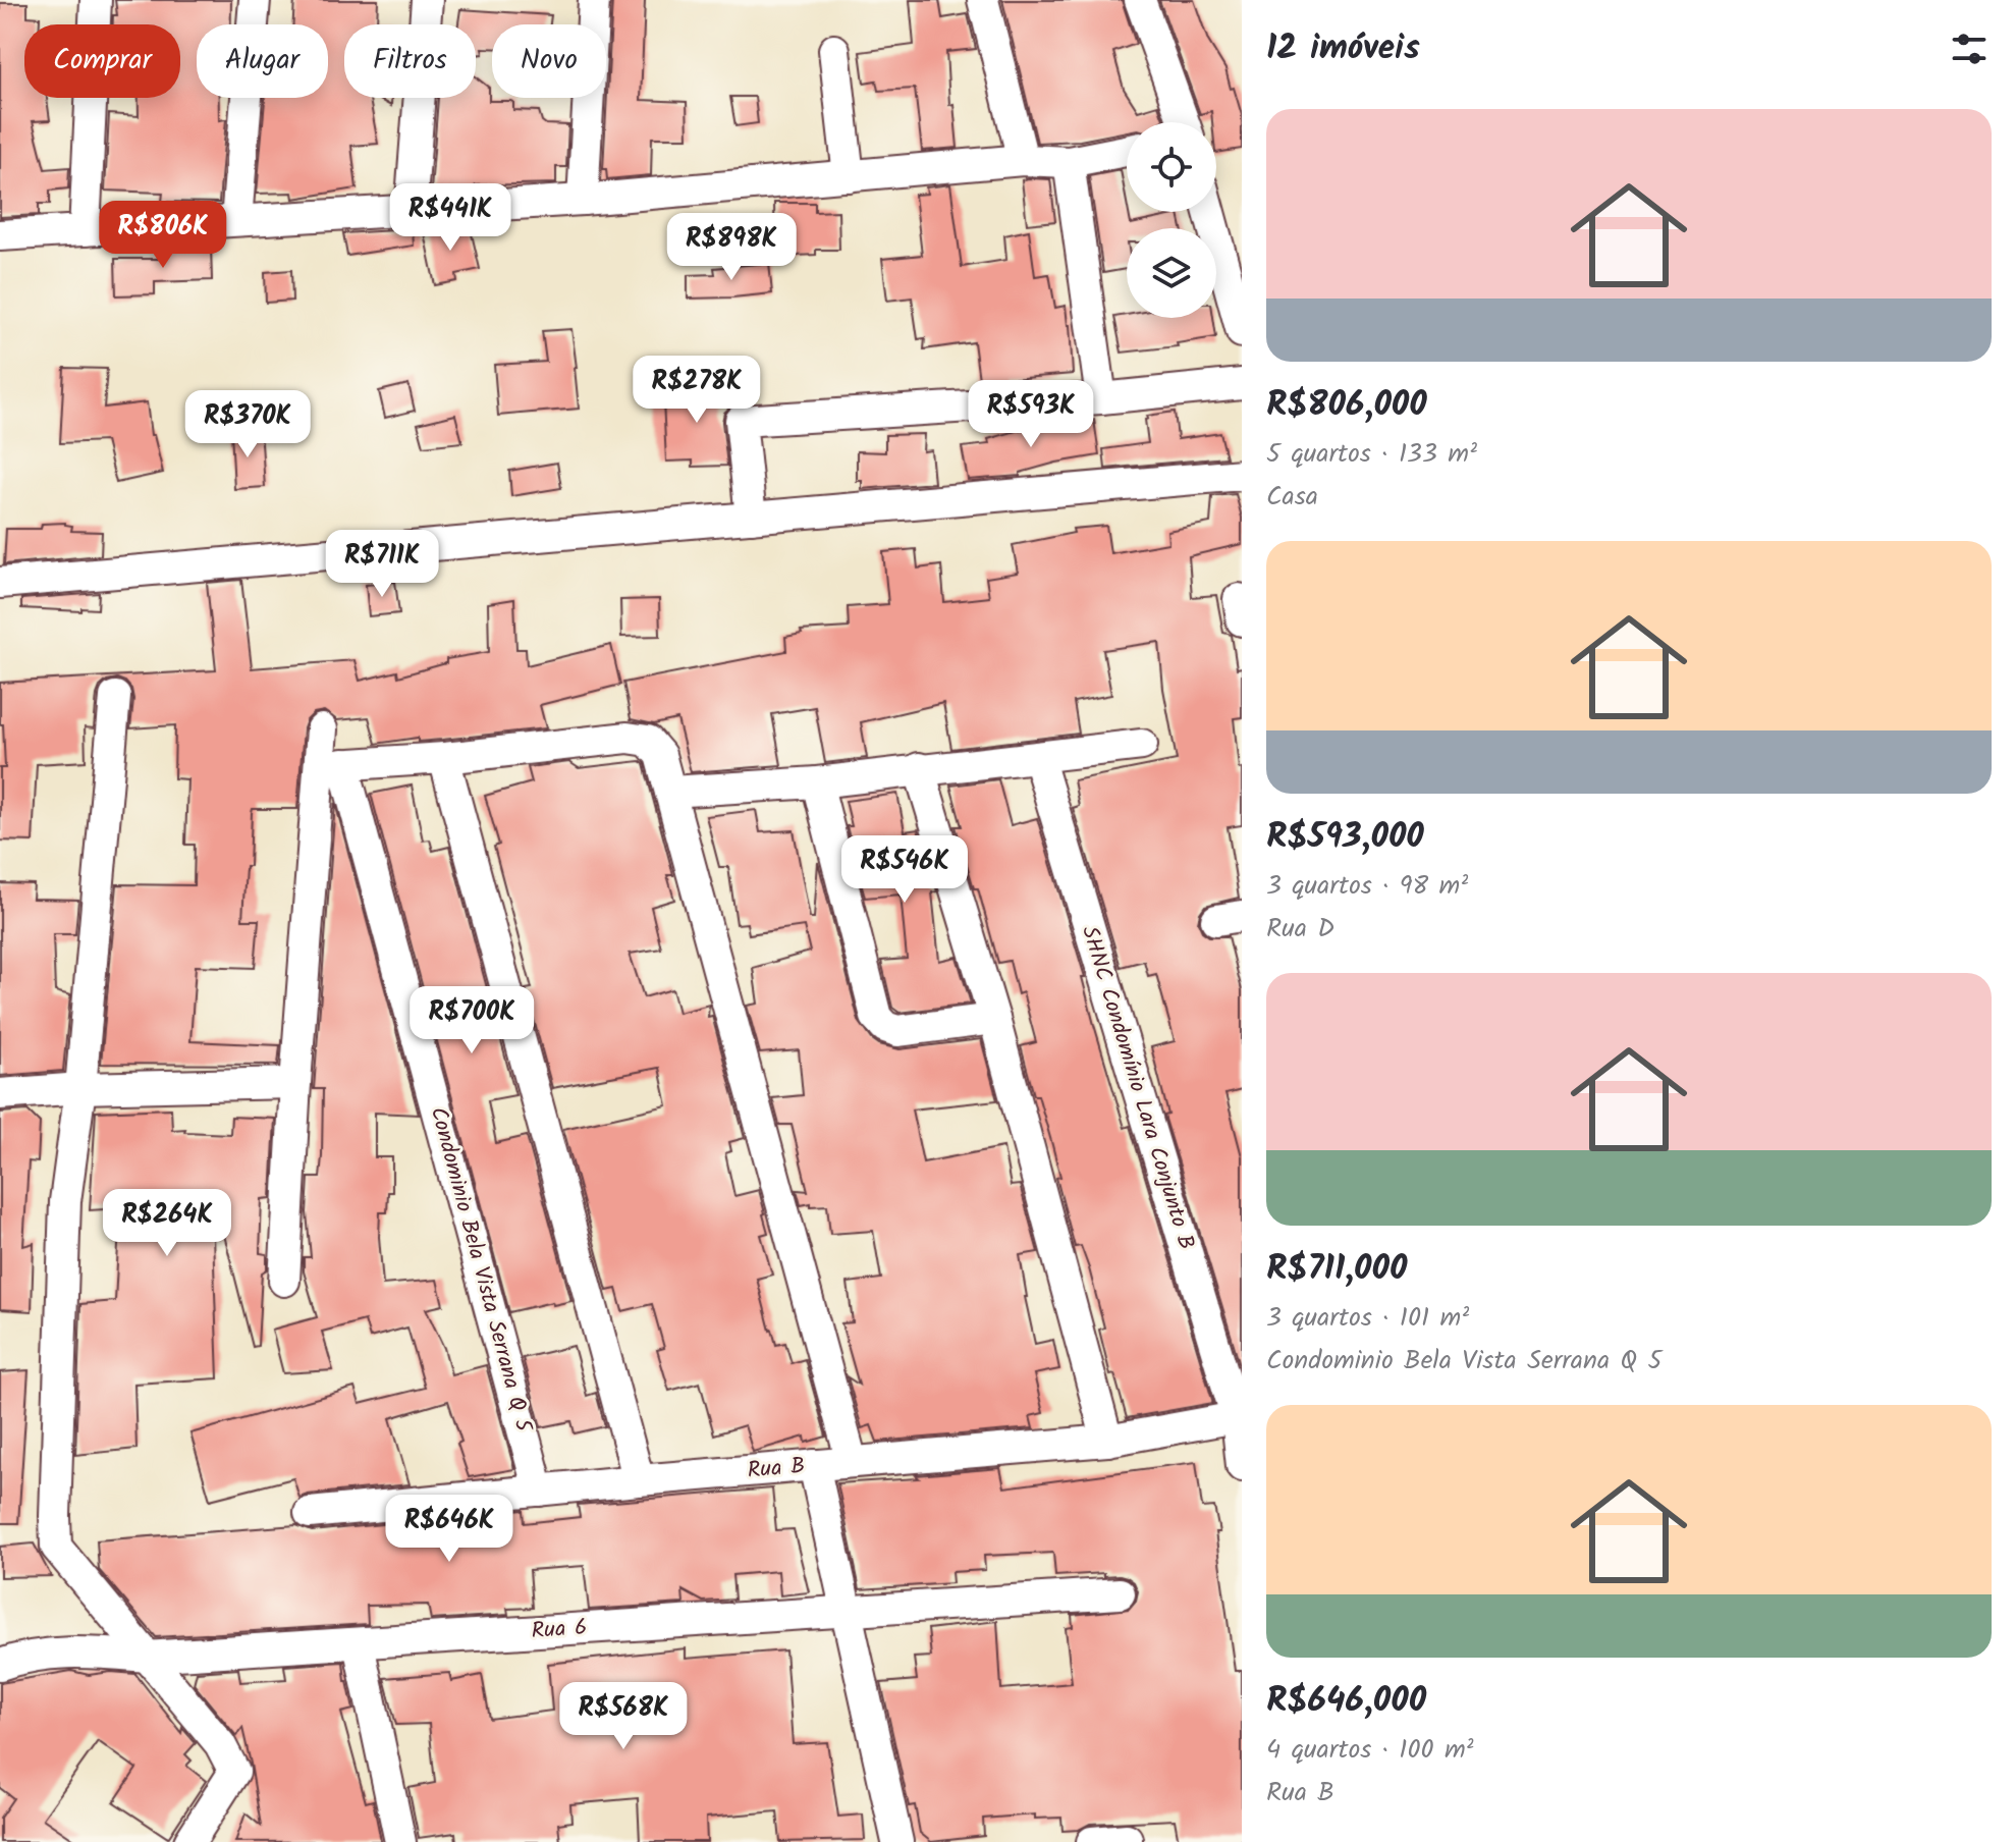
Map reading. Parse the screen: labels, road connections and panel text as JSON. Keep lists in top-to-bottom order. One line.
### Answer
{"streets":{"street":["SHNC Condomínio Lara Conjunto B","Condominio Bela Vista Serrana Q 5","Rua B","Rua 6"]},"crossings":[["SHNC Condomínio Lara Conjunto B","Rua B"],["Condominio Bela Vista Serrana Q 5","Rua B"]],"page":{"heading":"12 imóveis","chip":["Comprar","Alugar","Filtros","Novo"],"list":[{"name":"R$806,000","note":"5 quartos · 133 m² · Casa"},{"name":"R$593,000","note":"3 quartos · 98 m² · Rua D"},{"name":"R$711,000","note":"3 quartos · 101 m² · Condominio Bela Vista Serrana Q 5"},{"name":"R$646,000","note":"4 quartos · 100 m² · Rua B"}],"price":["R$441K","R$806K","R$898K","R$278K","R$593K","R$370K","R$711K","R$546K","R$700K","R$264K","R$646K","R$568K"]}}
